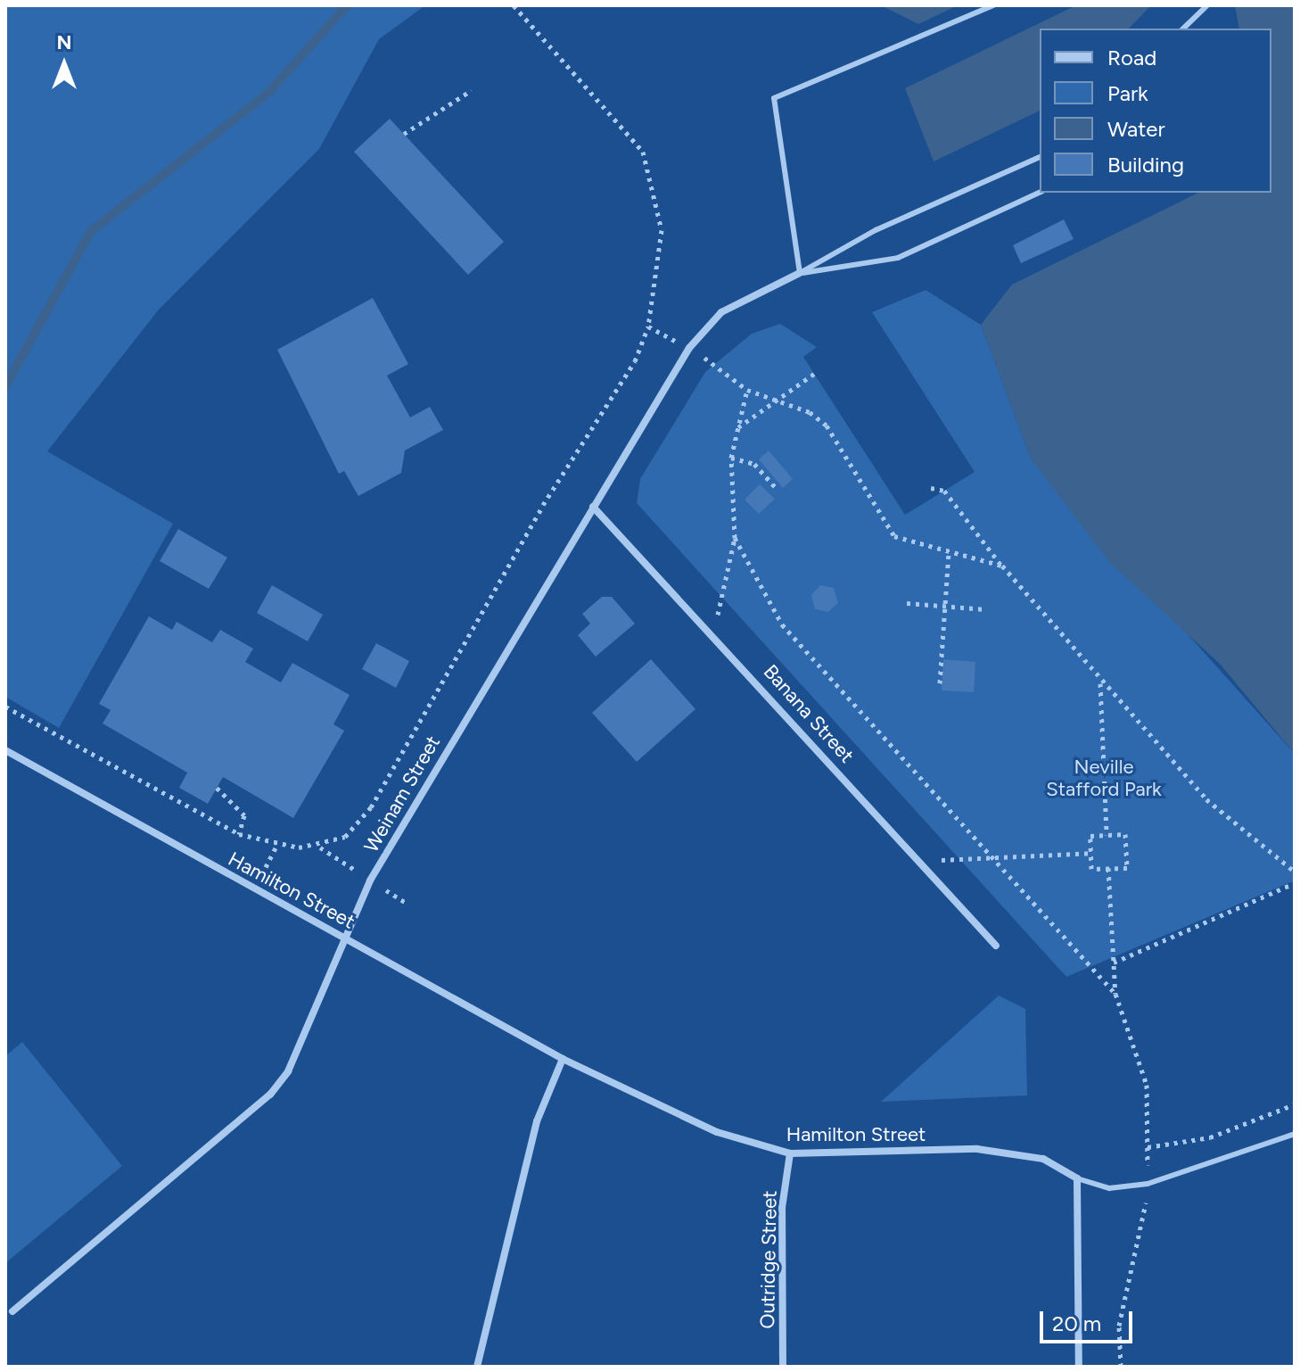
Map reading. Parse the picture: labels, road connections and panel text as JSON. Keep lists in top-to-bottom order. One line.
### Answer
{"streets":{"street":["Banana Street","Weinam Street","Hamilton Street","Outridge Street"]},"crossings":[["Banana Street","Weinam Street"],["Weinam Street","Hamilton Street"],["Hamilton Street","Outridge Street"]],"parks":["Neville Stafford Park"],"legend":["Road","Park","Water","Building"],"scale_bar":"20 m","north":"top"}
